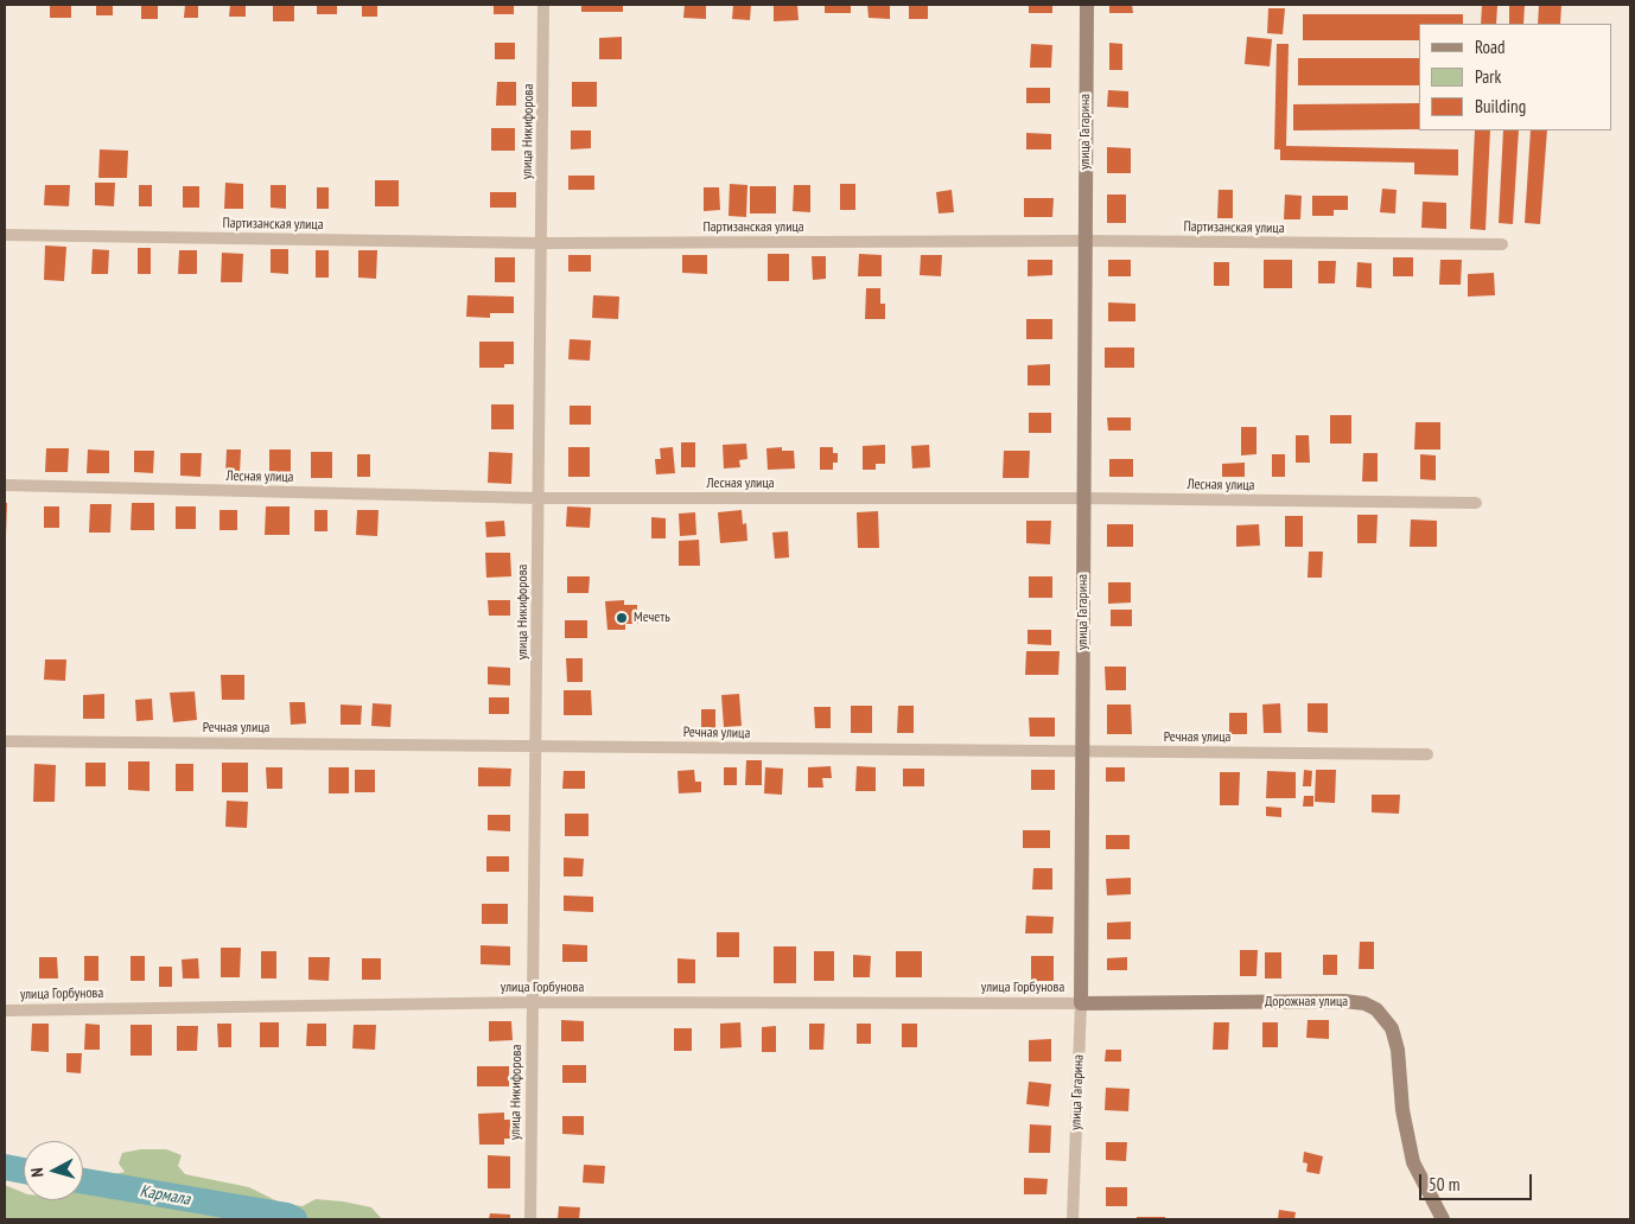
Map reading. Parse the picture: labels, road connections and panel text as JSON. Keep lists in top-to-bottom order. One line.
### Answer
{"streets":{"main road":["улица Гагарина","Дорожная улица"],"street":["улица Никифорова","Партизанская улица","Лесная улица","Речная улица","улица Горбунова"]},"crossings":[["улица Никифорова","Партизанская улица"],["улица Никифорова","Лесная улица"],["улица Никифорова","Речная улица"],["улица Никифорова","улица Горбунова"],["улица Гагарина","Партизанская улица"],["улица Гагарина","Лесная улица"],["улица Гагарина","Речная улица"],["улица Гагарина","улица Горбунова"],["улица Гагарина","Дорожная улица"],["улица Горбунова","Дорожная улица"]],"water":["Кармала"],"places":["Мечеть"],"legend":["Road","Park","Building"],"scale_bar":"50 m","north":"left"}
